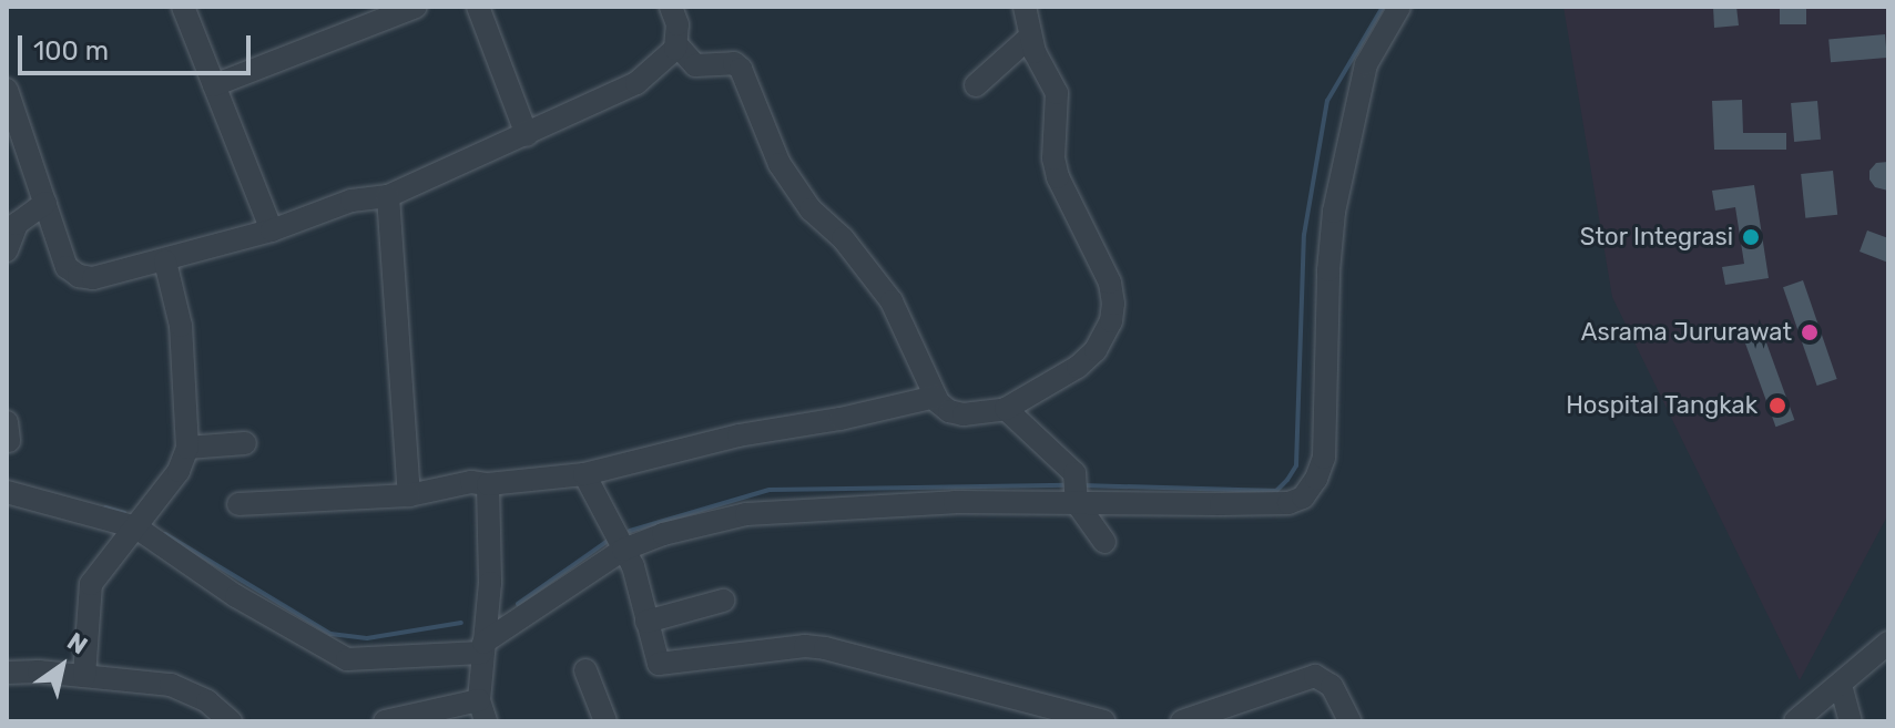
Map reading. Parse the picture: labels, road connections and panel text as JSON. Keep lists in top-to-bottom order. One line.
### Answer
{"places":["Stor Integrasi","Asrama Jururawat","Hospital Tangkak"],"scale_bar":"100 m","north":"top right"}
